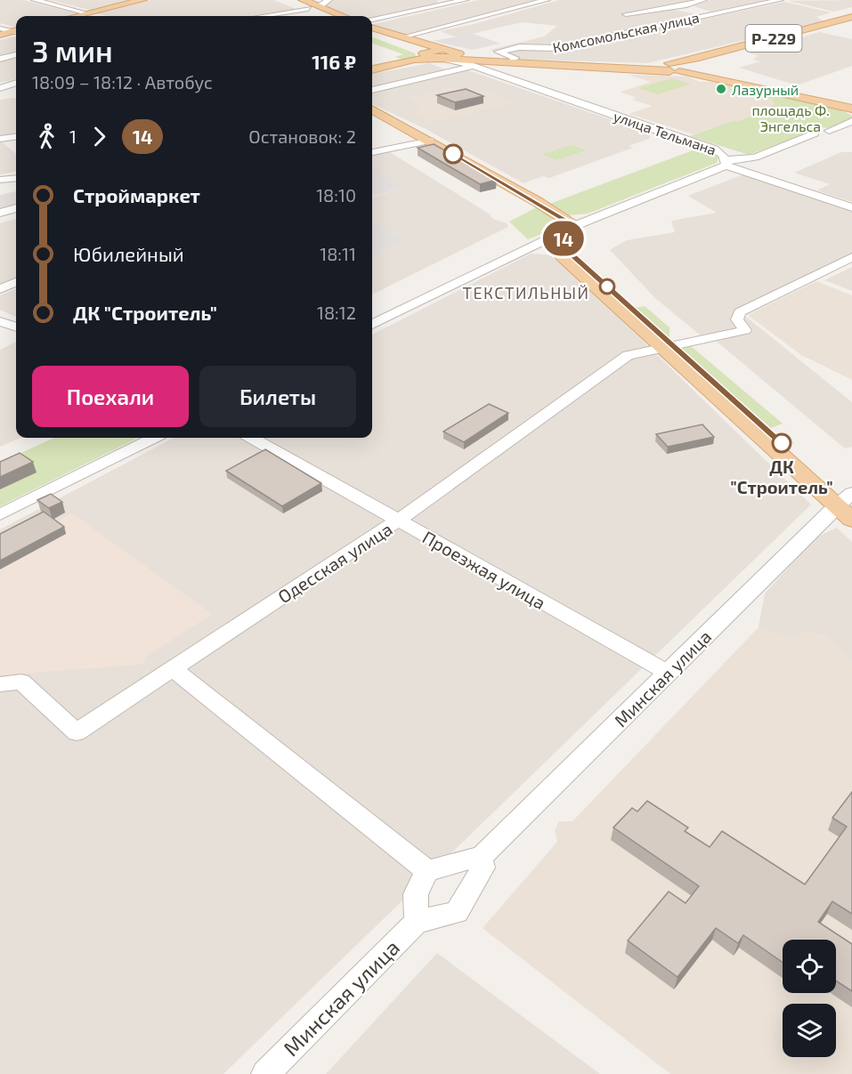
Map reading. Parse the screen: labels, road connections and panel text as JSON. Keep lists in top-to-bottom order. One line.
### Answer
{"streets":{"main road":["Р-229","улица Тельмана"],"street":["Комсомольская улица","Одесская улица","Проезжая улица","Минская улица"]},"crossings":[["Комсомольская улица","Р-229"],["Р-229","улица Тельмана"],["Одесская улица","Проезжая улица"],["Проезжая улица","Минская улица"]],"districts":["ТЕКСТИЛЬНЫЙ"],"parks":["площадь Ф. Энгельса"],"places":["Лазурный","ДК \"Строитель\""],"lines":["bus line 14"],"page":{"on_map":"14","heading":["3 мин","18:09 – 18:12 · Автобус","116 ₽"],"legs":["1","14","Остановок: 2"],"list":[{"name":"Строймаркет","value":"18:10"},{"name":"Юбилейный","value":"18:11"},{"name":"ДК \"Строитель\"","value":"18:12"}],"buttons":["Поехали","Билеты"]}}
